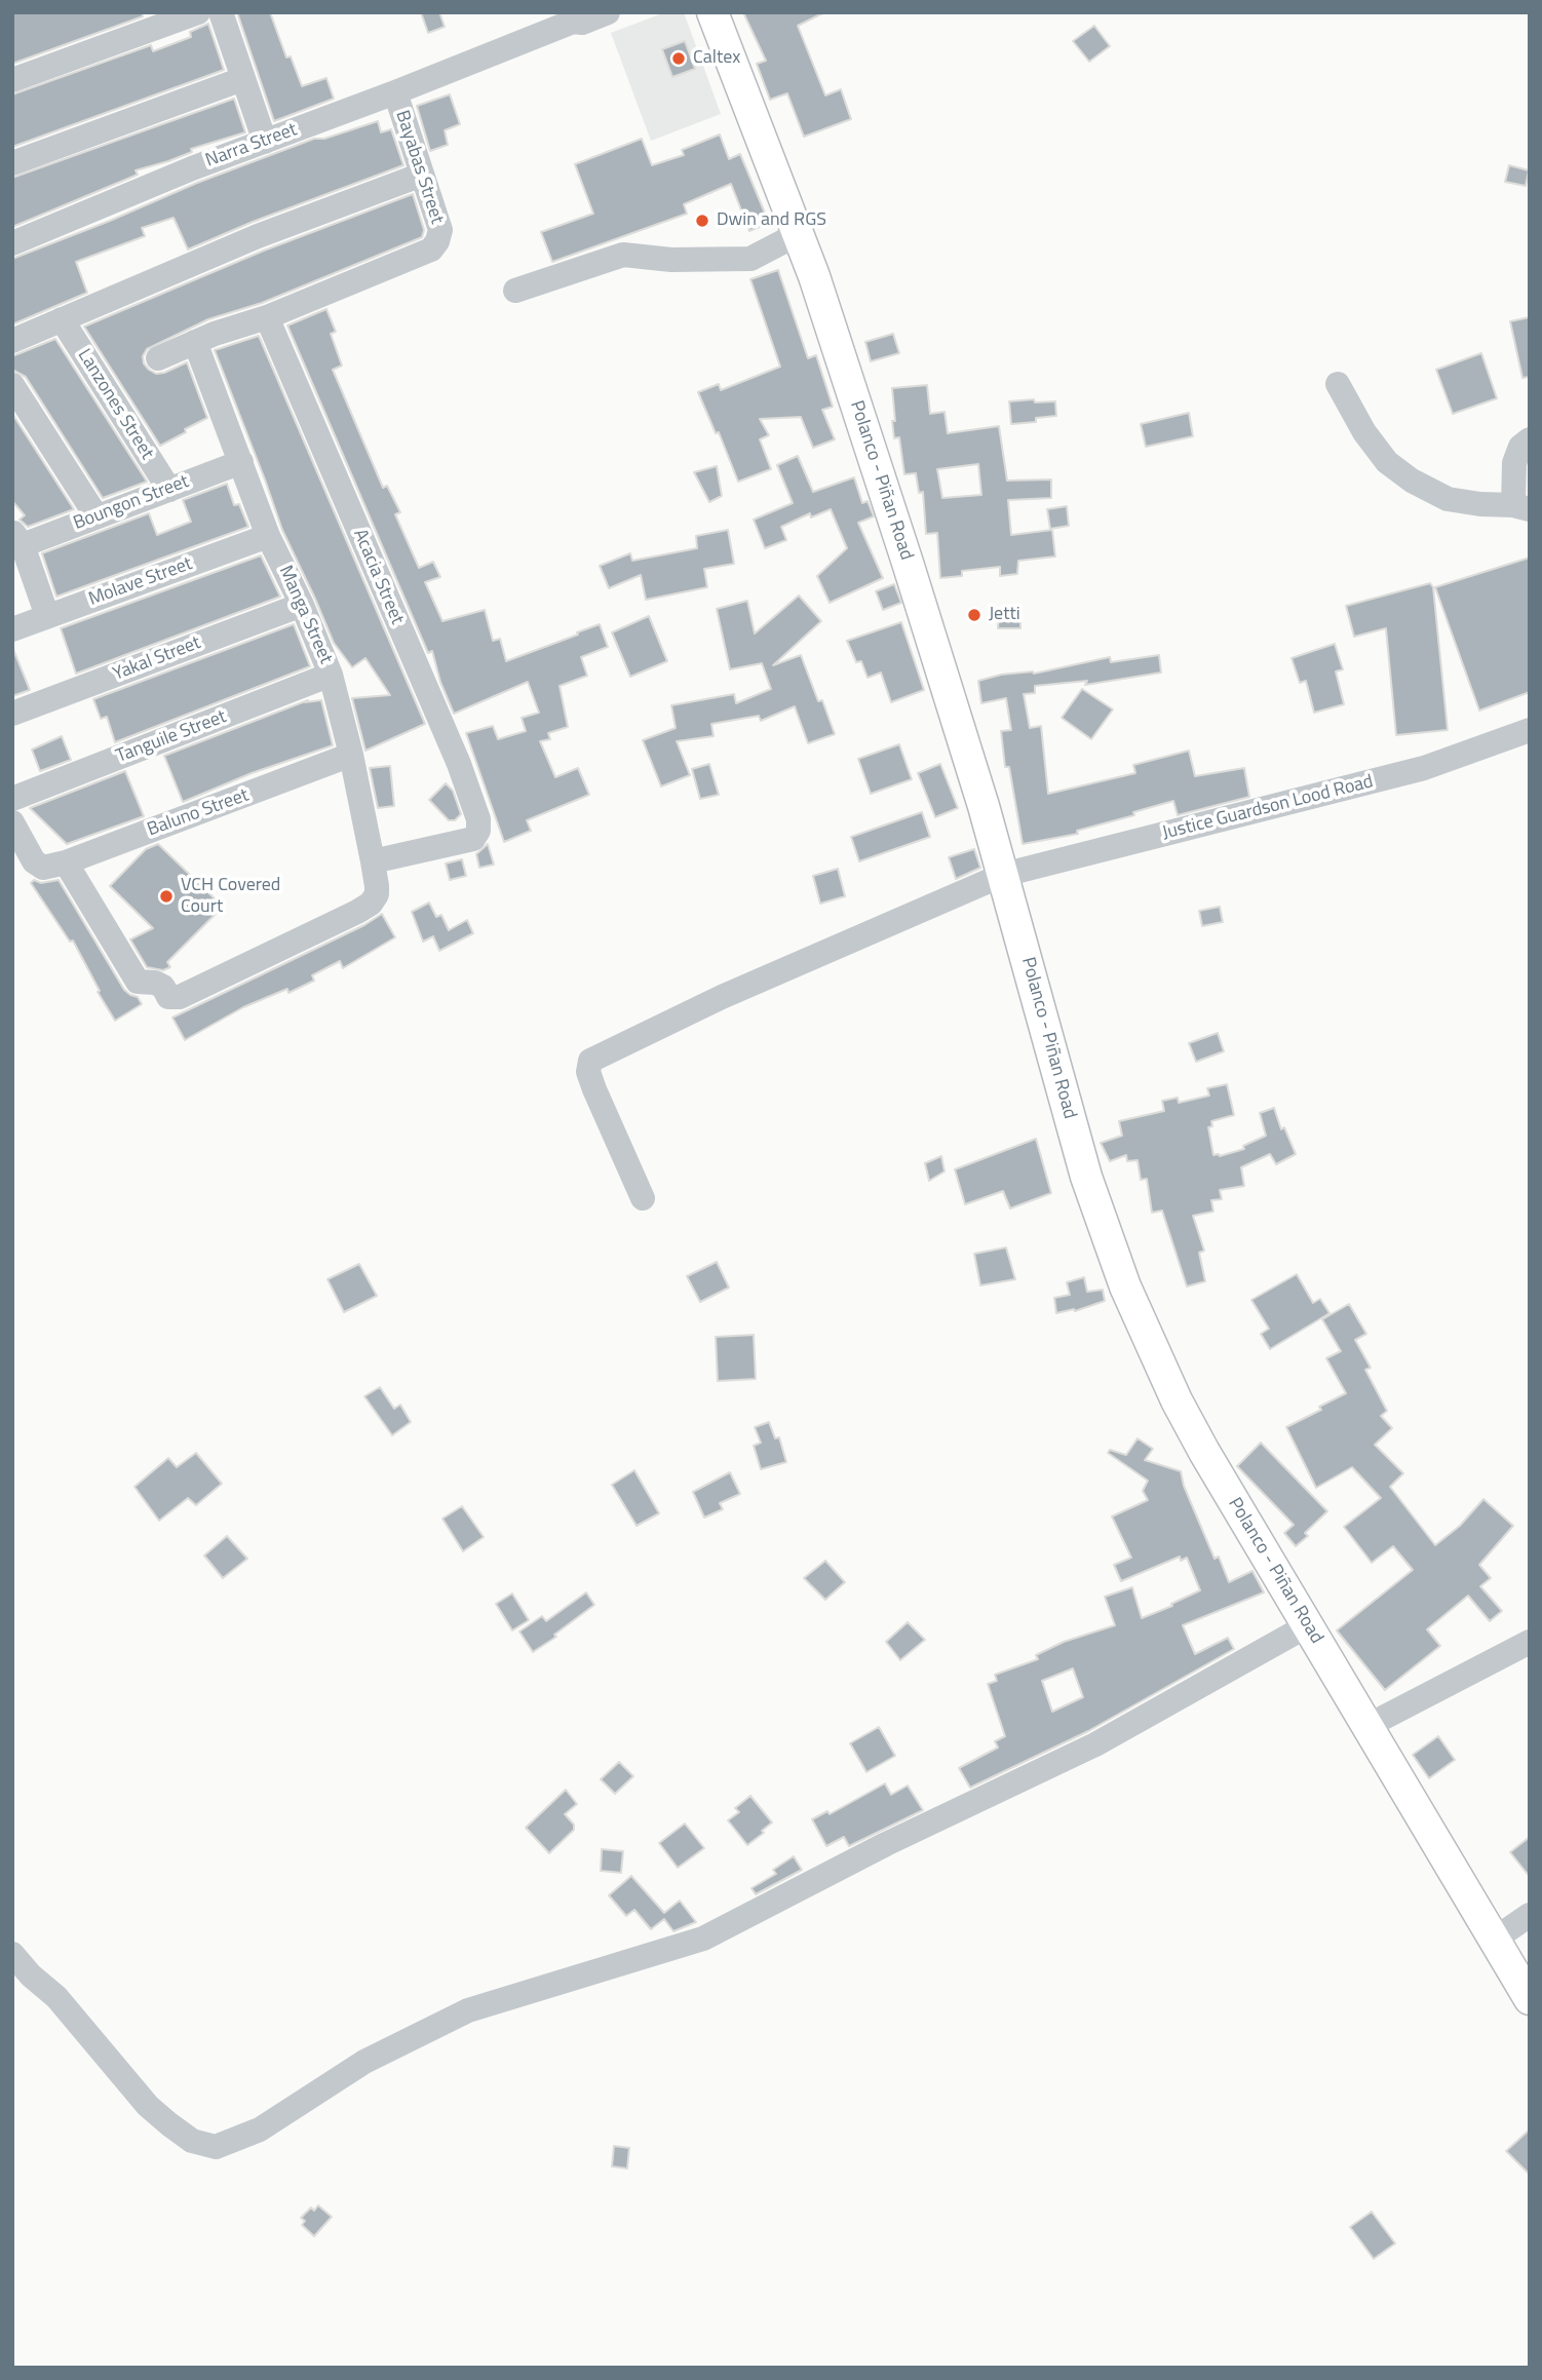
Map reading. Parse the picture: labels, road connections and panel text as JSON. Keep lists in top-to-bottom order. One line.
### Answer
{"streets":{"main road":["Polanco - Piñan Road"],"street":["Narra Street","Bayabas Street","Lanzones Street","Boungon Street","Acacia Street","Molave Street","Manga Street","Yakal Street","Tanguile Street","Justice Guardson Lood Road","Baluno Street"]},"crossings":[["Narra Street","Bayabas Street"],["Bayabas Street","Acacia Street"],["Lanzones Street","Boungon Street"],["Polanco - Piñan Road","Justice Guardson Lood Road"],["Boungon Street","Manga Street"],["Acacia Street","Manga Street"],["Molave Street","Manga Street"],["Manga Street","Yakal Street"],["Manga Street","Tanguile Street"],["Manga Street","Baluno Street"]],"places":["Caltex","Dwin and RGS","Jetti","VCH Covered Court"]}
